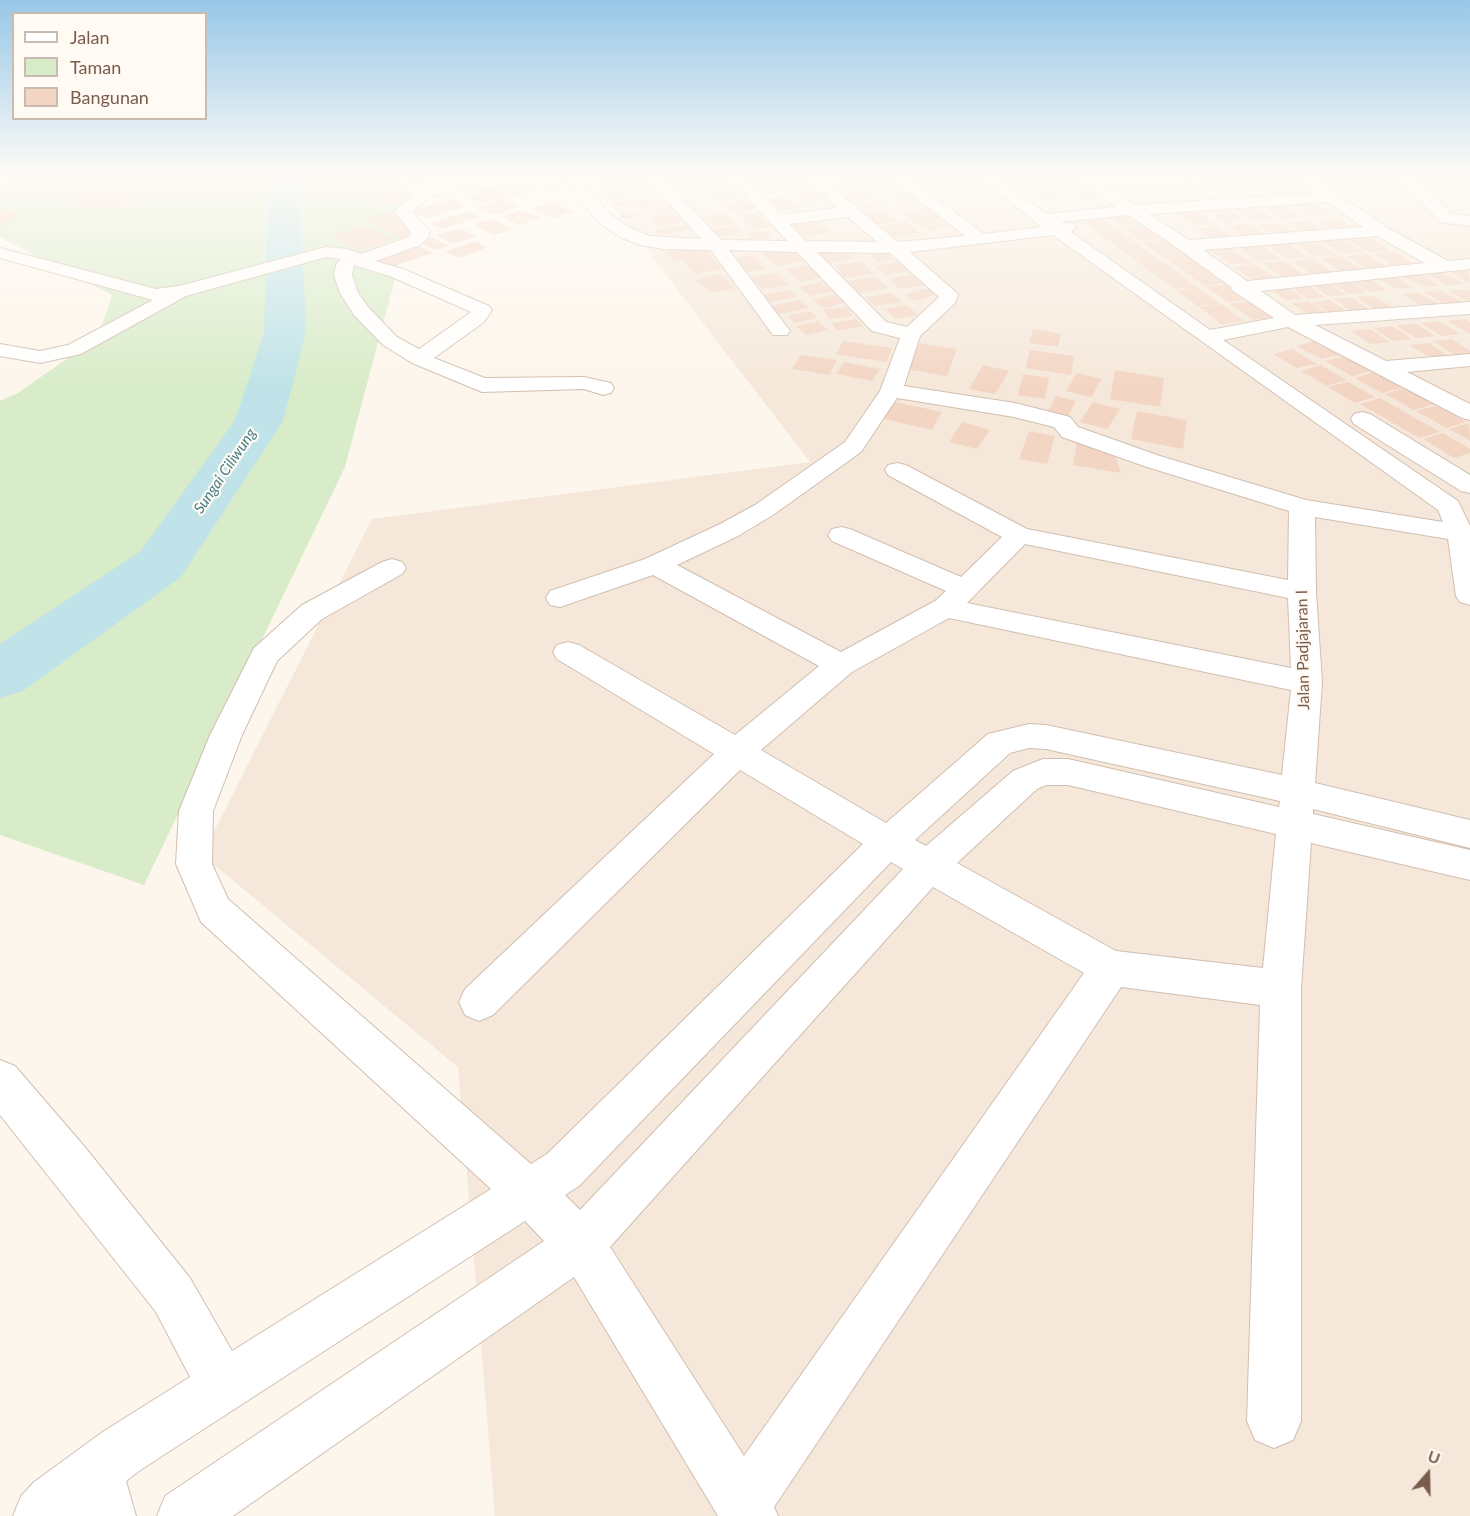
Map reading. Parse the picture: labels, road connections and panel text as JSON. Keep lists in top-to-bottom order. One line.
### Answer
{"streets":{"street":["Jalan Padjajaran I"]},"water":["Sungai Ciliwung"],"legend":["Jalan","Taman","Bangunan"],"north":"top"}
